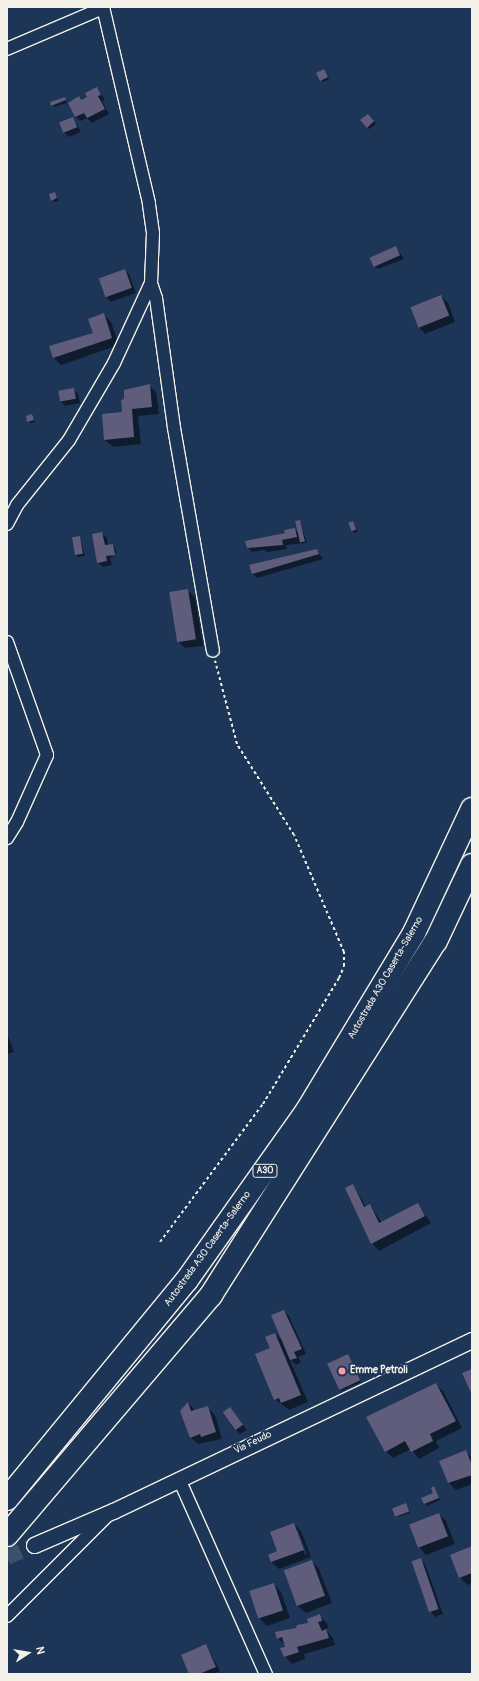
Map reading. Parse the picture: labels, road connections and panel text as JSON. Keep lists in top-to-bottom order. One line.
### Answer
{"streets":{"highway":["Autostrada A30 Caserta-Salerno","A30"],"street":["Via Feudo"]},"places":["Emme Petroli"],"north":"right"}
